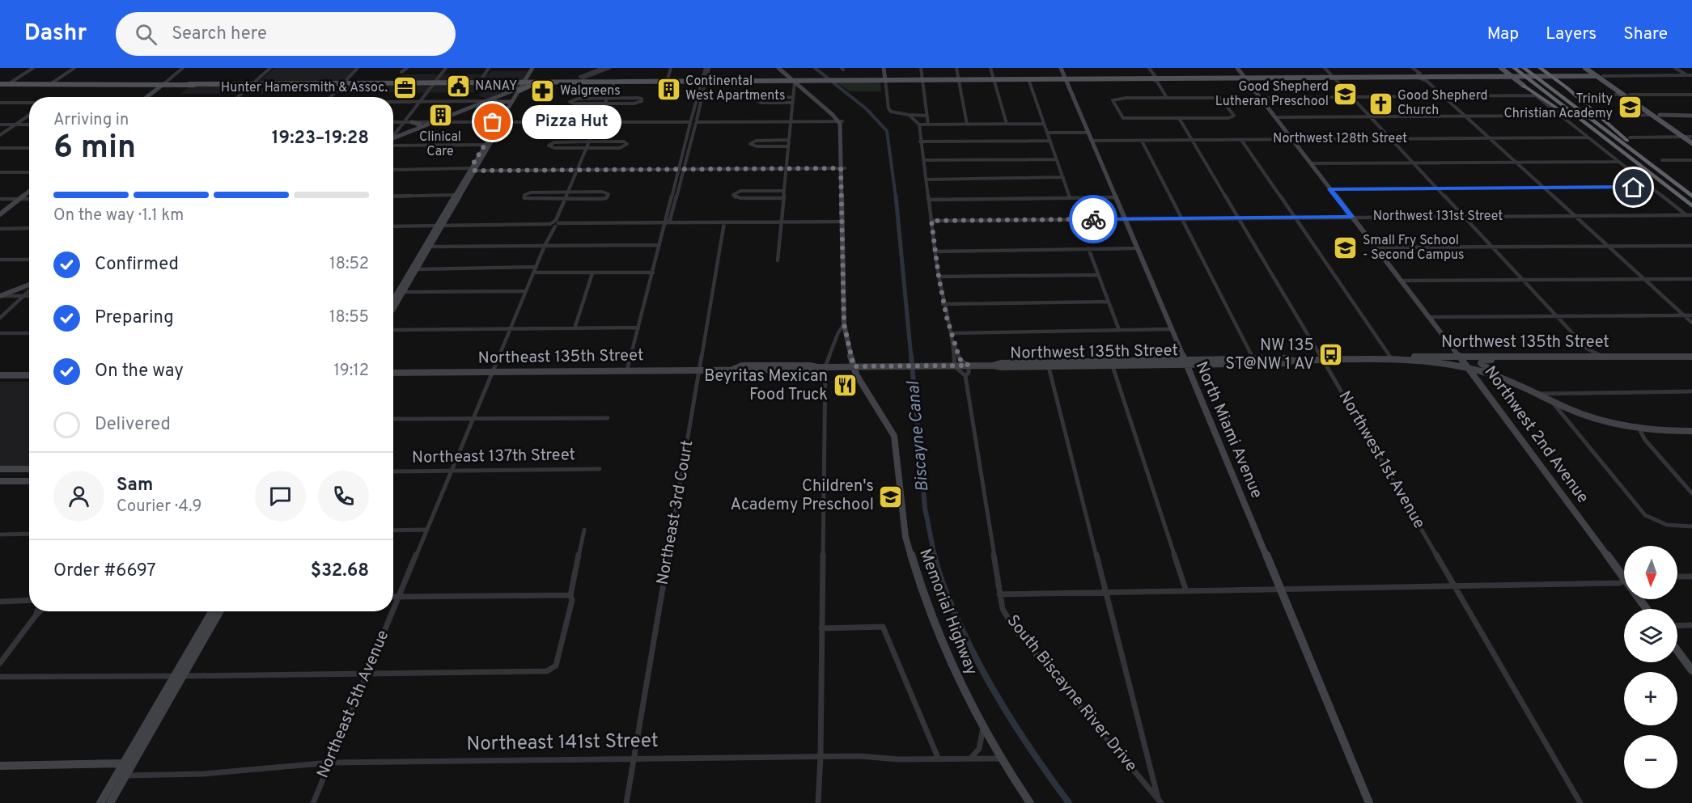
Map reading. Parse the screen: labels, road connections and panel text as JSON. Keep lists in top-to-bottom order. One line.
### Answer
{"streets":{"main road":["Northwest 135th Street","Northeast 135th Street","North Miami Avenue","Northwest 2nd Avenue","Memorial Highway"],"street":["Northwest 128th Street","Northwest 131st Street","Northeast 137th Street","Northwest 1st Avenue","Northeast 3rd Court","South Biscayne River Drive","Northeast 5th Avenue","Northeast 141st Street"]},"crossings":[["Northwest 128th Street","North Miami Avenue"],["Northwest 128th Street","Northwest 2nd Avenue"],["Northwest 128th Street","Northwest 1st Avenue"],["Northwest 131st Street","North Miami Avenue"],["Northwest 131st Street","Northwest 2nd Avenue"],["Northwest 131st Street","Northwest 1st Avenue"],["Northwest 135th Street","Northeast 135th Street"],["Northwest 135th Street","North Miami Avenue"],["Northwest 135th Street","Northwest 2nd Avenue"],["Northwest 135th Street","Northwest 1st Avenue"],["Northeast 135th Street","Northeast 3rd Court"],["Northeast 135th Street","Memorial Highway"],["Northeast 135th Street","South Biscayne River Drive"],["Northeast 135th Street","Northeast 5th Avenue"],["Northeast 137th Street","Northeast 5th Avenue"],["Northeast 3rd Court","Northeast 141st Street"],["Memorial Highway","Northeast 141st Street"],["Northeast 5th Avenue","Northeast 141st Street"]],"water":["Biscayne Canal"],"places":{"public building":["NANAY"],"office":["Hunter Hamersmith & Assoc."],"building":["Continental West Apartments","Clinical Care"],"pharmacy":["Walgreens"],"school or university":["Good Shepherd Lutheran Preschool","Trinity Christian Academy","Small Fry School - Second Campus","Children's Academy Preschool"],"church":["Good Shepherd Church"],"other":["Pizza Hut"],"bus stop":["NW 135 ST@NW 1 AV"],"restaurant":["Beyritas Mexican Food Truck"]},"north":"bottom","page":{"header":"Dashr","search":"Search here","nav":["Map","Layers","Share"],"heading":["6 min","Arriving in","19:23–19:28"],"panel":["Sam","Courier · 4.9","Order #6697","$32.68"],"bubble":"Pizza Hut","bar":"On the way · 1.1 km","list":[["Confirmed","18:52"],["Preparing","18:55"],["On the way","19:12"],"Delivered"],"map_buttons":["+","−"]}}
